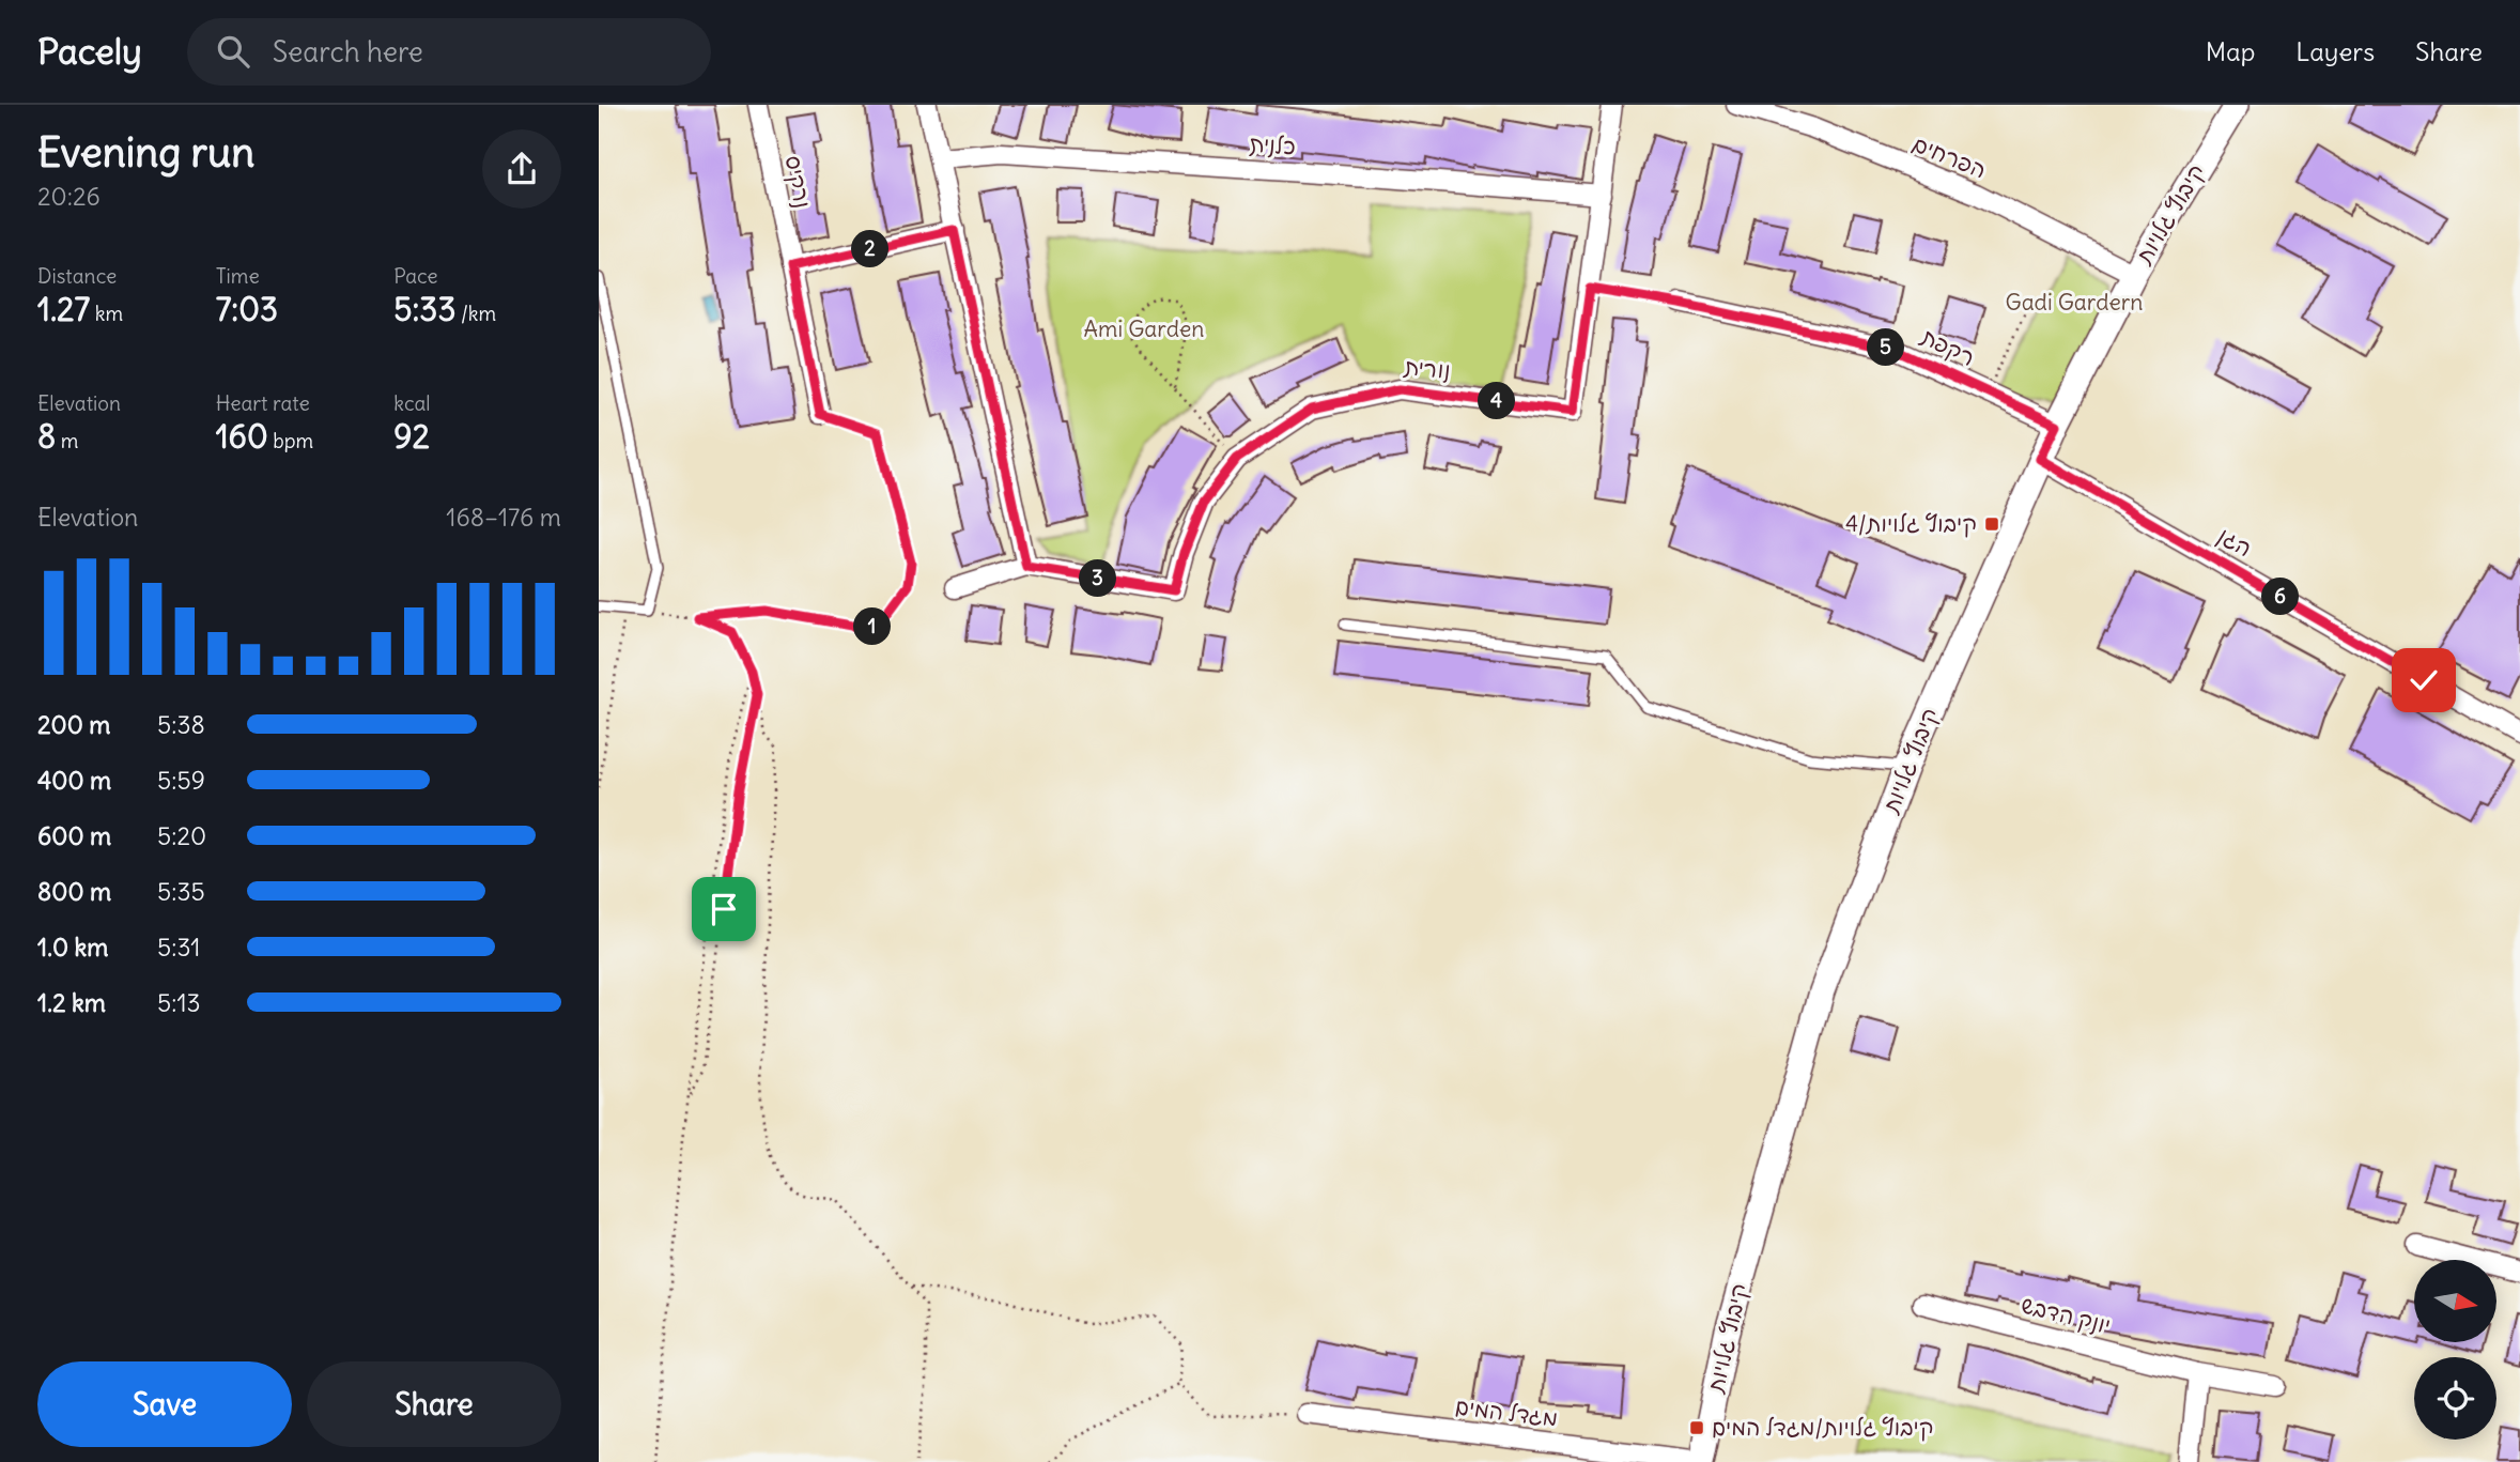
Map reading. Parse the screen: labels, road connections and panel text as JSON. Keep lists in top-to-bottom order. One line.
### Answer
{"streets":{"street":["כלנית","הפרחים","נרקיס","קיבוץ גלויות","רקפת","נורית","הגן","יונק הדבש","מגדל המים"]},"crossings":[["כלנית","נורית"],["הפרחים","קיבוץ גלויות"],["קיבוץ גלויות","רקפת"],["קיבוץ גלויות","הגן"],["קיבוץ גלויות","מגדל המים"]],"parks":["Gadi Gardern","Ami Garden"],"places":{"transit":["קיבוץ גלויות/4","קיבוץ גלויות/מגדל המים"]},"north":"right","page":{"header":"Pacely","search":"Search here","nav":["Map","Layers","Share"],"heading":["Evening run","20:26"],"pins":["2","5","4","3","6","1"],"stats":[["Distance","1.27 km"],["Time","7:03"],["Pace","5:33 /km"],["Elevation","8 m"],["Heart rate","160 bpm"],["kcal","92"]],"chart":["Elevation","168–176 m"],"list":[{"name":"200 m","note":"5:38"},{"name":"400 m","note":"5:59"},{"name":"600 m","note":"5:20"},{"name":"800 m","note":"5:35"},{"name":"1.0 km","note":"5:31"},{"name":"1.2 km","note":"5:13"}],"buttons":["Save","Share"]}}
